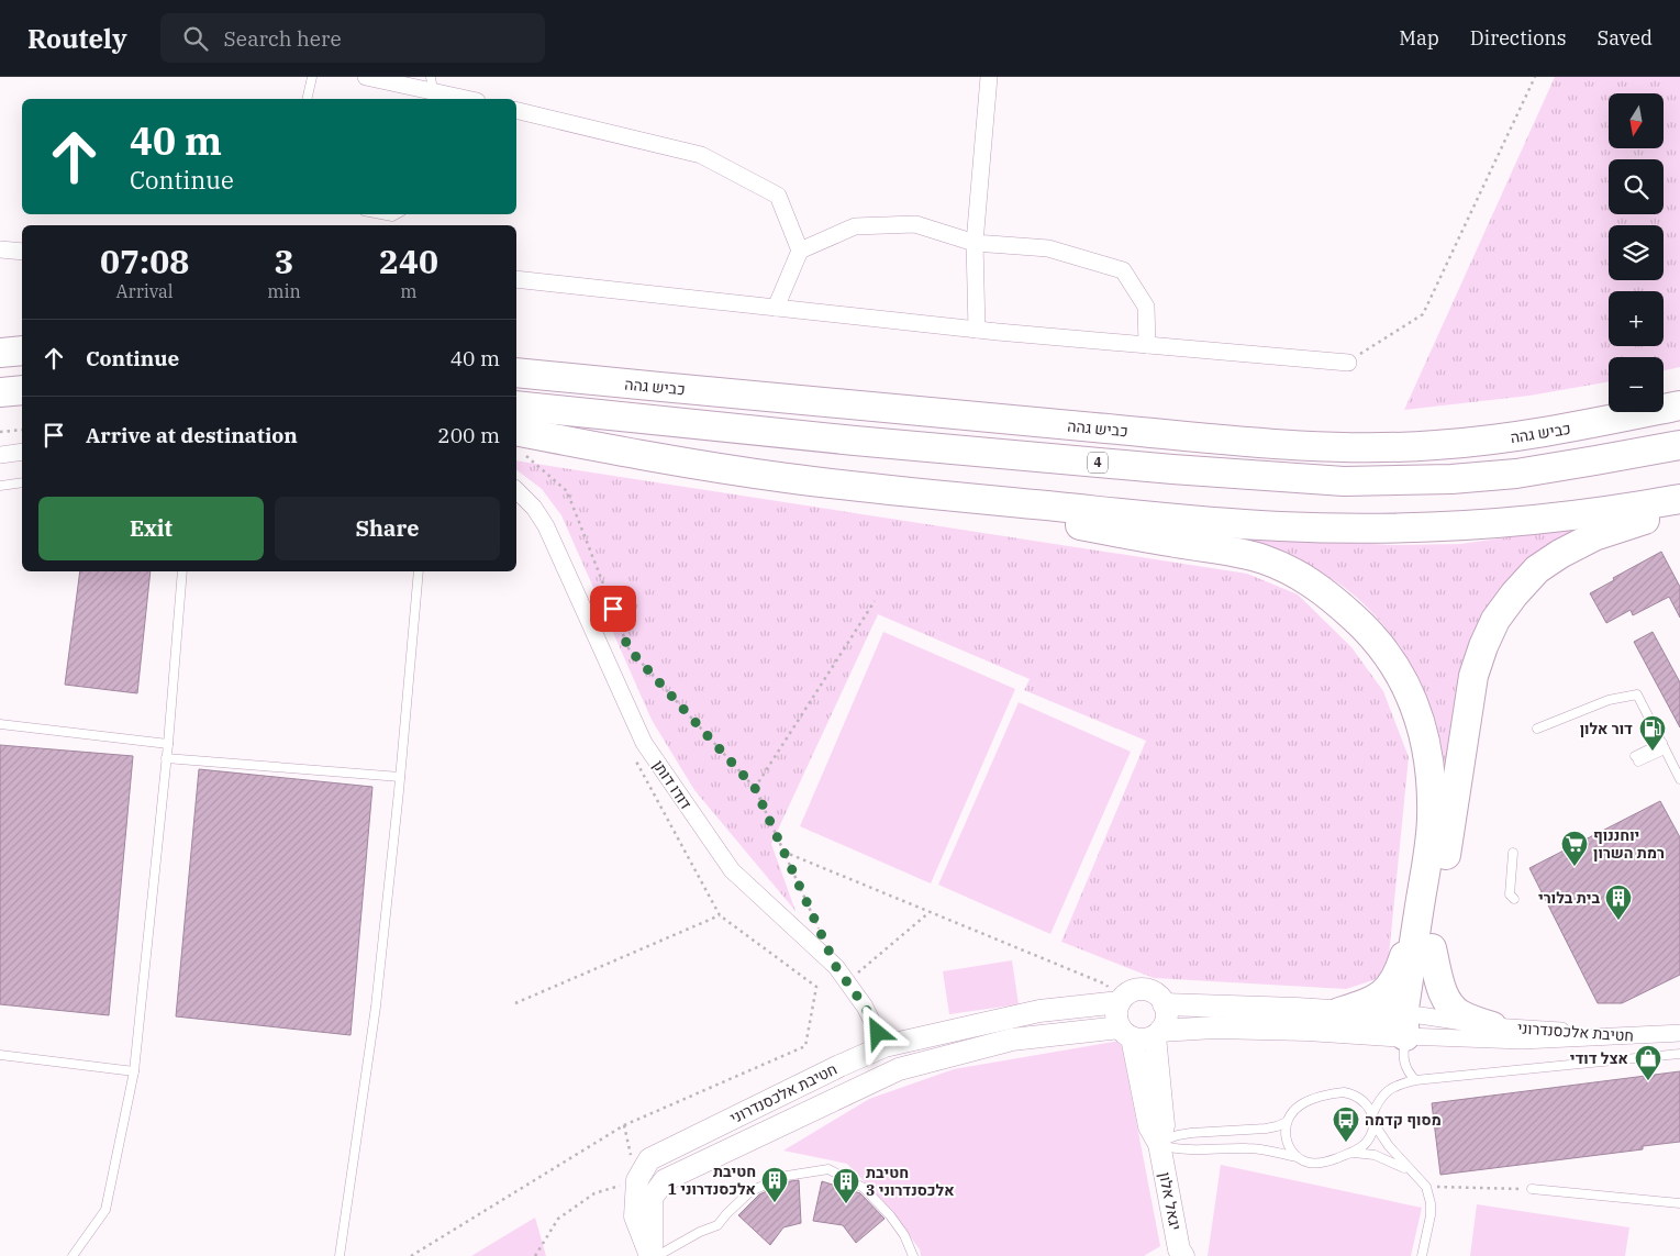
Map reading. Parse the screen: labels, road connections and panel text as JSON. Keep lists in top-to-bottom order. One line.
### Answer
{"streets":{"highway":["כביש גהה","4"],"street":["דודו דותן","חטיבת אלכסנדרוני","יגאל אלון"]},"crossings":[["דודו דותן","חטיבת אלכסנדרוני"],["חטיבת אלכסנדרוני","יגאל אלון"]],"places":{"fuel station":["דור אלון"],"supermarket":["יוחננוף רמת השרון"],"building":["בית בלורי","חטיבת אלכסנדרוני 1","חטיבת אלכסנדרוני 3"],"shop":["אצל דודי"],"bus stop":["מסוף קדמה"]},"north":"bottom","page":{"header":"Routely","search":"Search here","nav":["Map","Directions","Saved"],"map_buttons":["+","−"],"turn":["40 m","Continue"],"eta":["07:08","Arrival","3","min","240","m"],"list":[{"name":"Continue","value":"40 m"},{"name":"Arrive at destination","value":"200 m"}],"buttons":["Exit","Share"]}}
